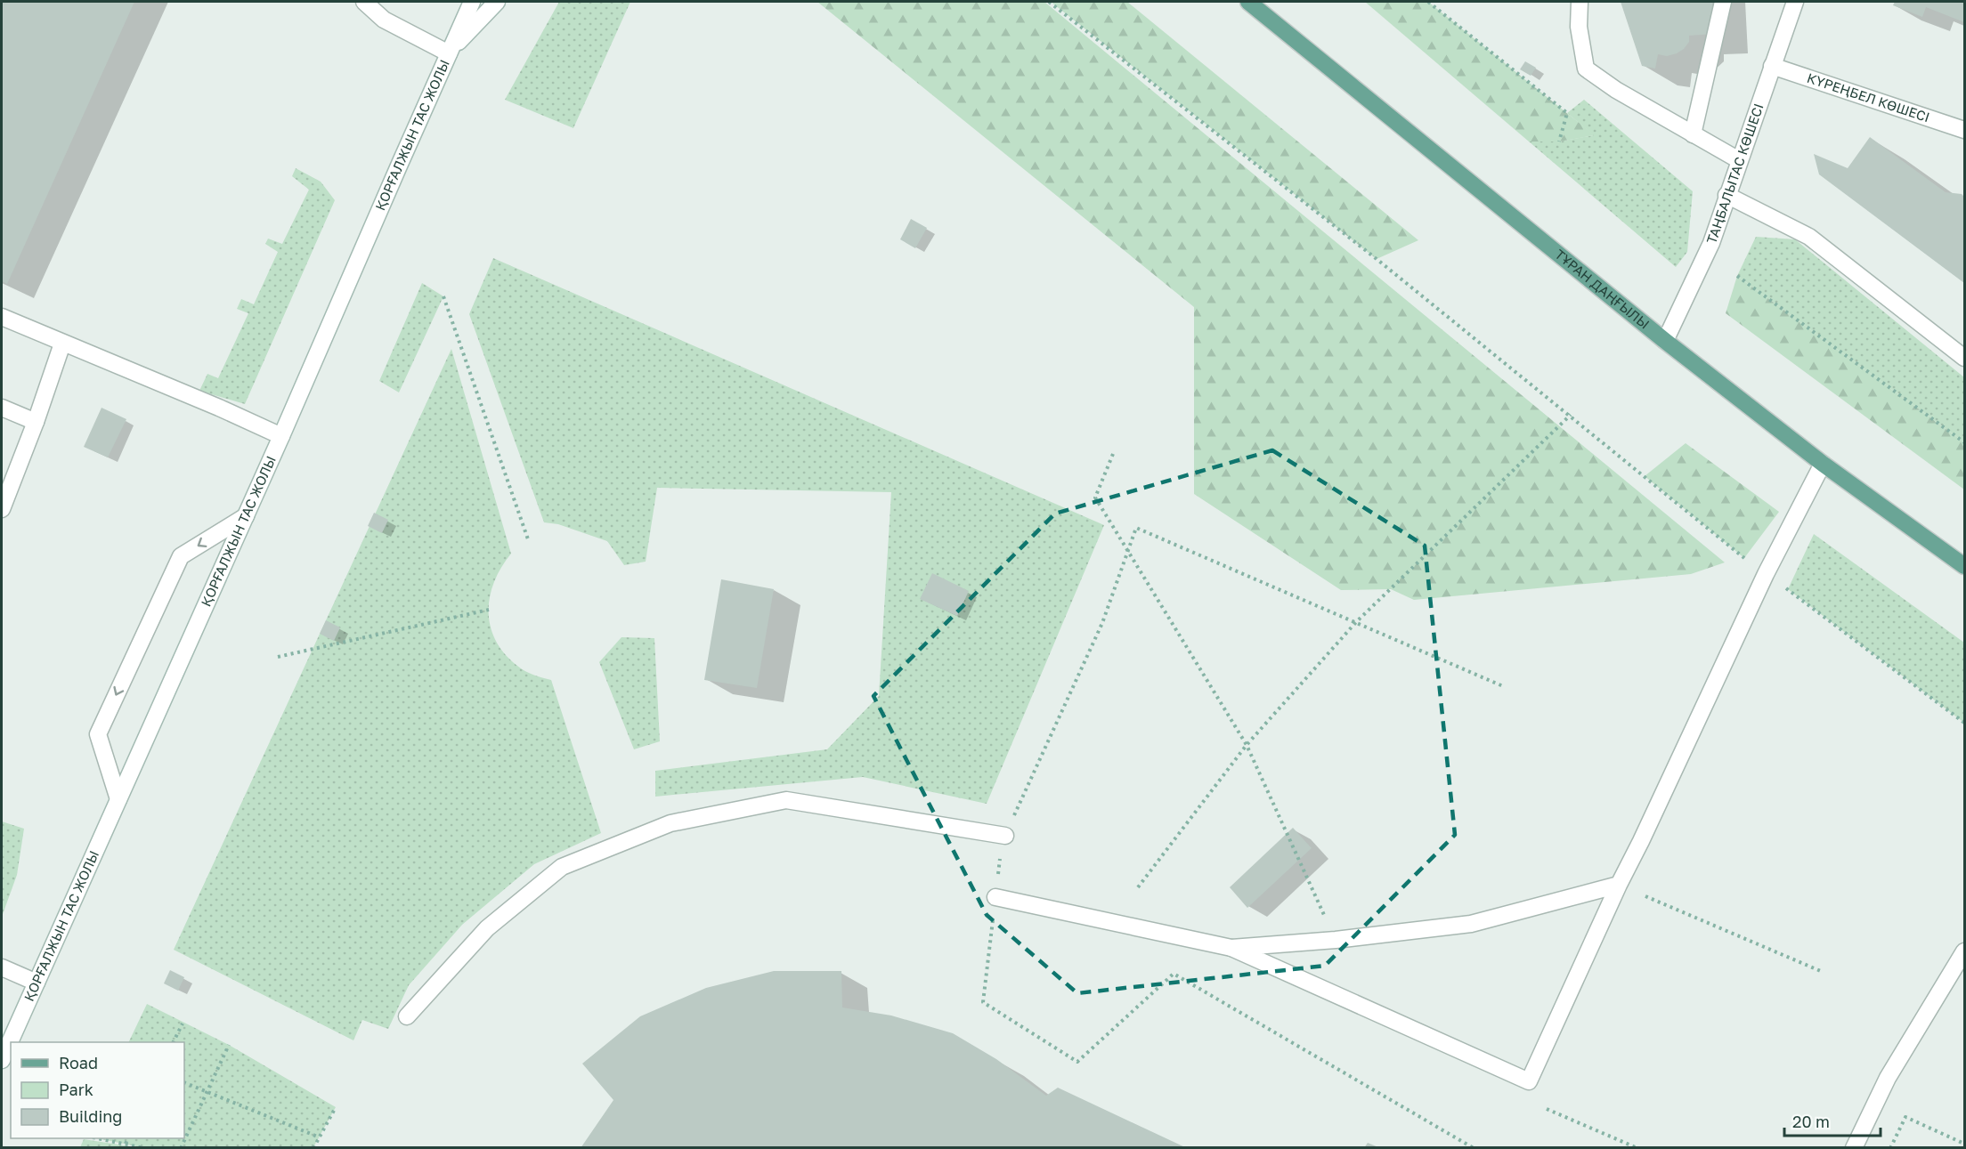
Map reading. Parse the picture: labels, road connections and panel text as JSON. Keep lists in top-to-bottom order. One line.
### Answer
{"streets":{"main road":["КҮРЕҢБЕЛ КӨШЕСІ","ҚОРҒАЛЖЫН ТАС ЖОЛЫ","ТАҢБАЛЫТАС КӨШЕСІ","ТҰРАН ДАҢҒЫЛЫ"]},"crossings":[["КҮРЕҢБЕЛ КӨШЕСІ","ТАҢБАЛЫТАС КӨШЕСІ"],["ТАҢБАЛЫТАС КӨШЕСІ","ТҰРАН ДАҢҒЫЛЫ"]],"legend":["Road","Park","Building"],"scale_bar":"20 m"}
